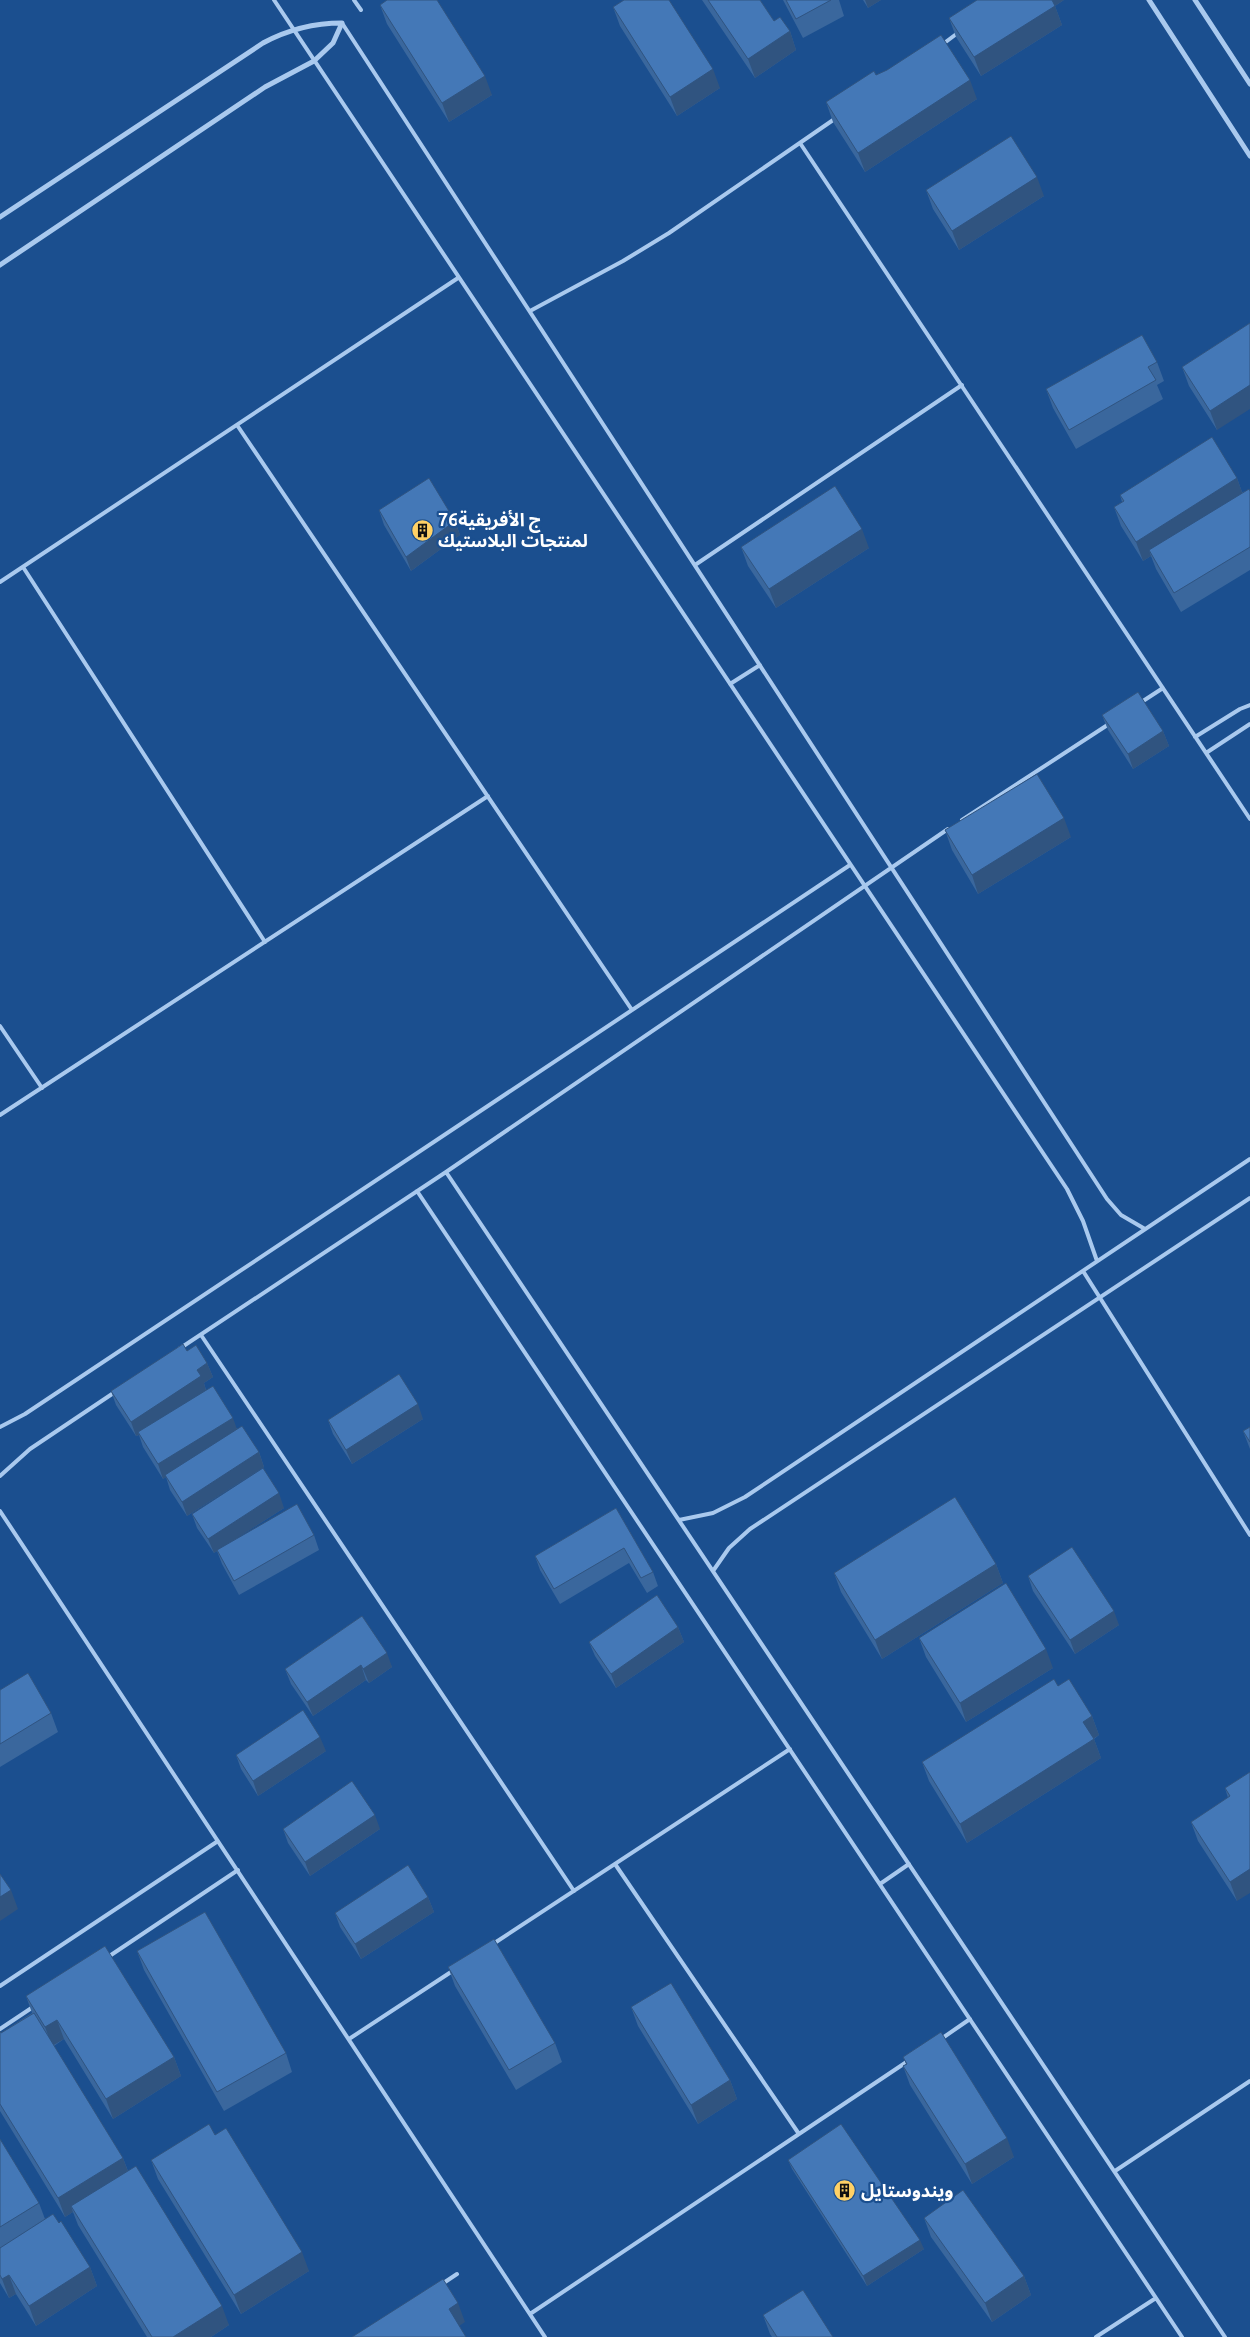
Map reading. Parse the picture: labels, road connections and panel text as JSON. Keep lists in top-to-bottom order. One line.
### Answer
{"places":{"building":["76ج الأفريقية لمنتجات البلاستيك","ويندوستايل"]}}
